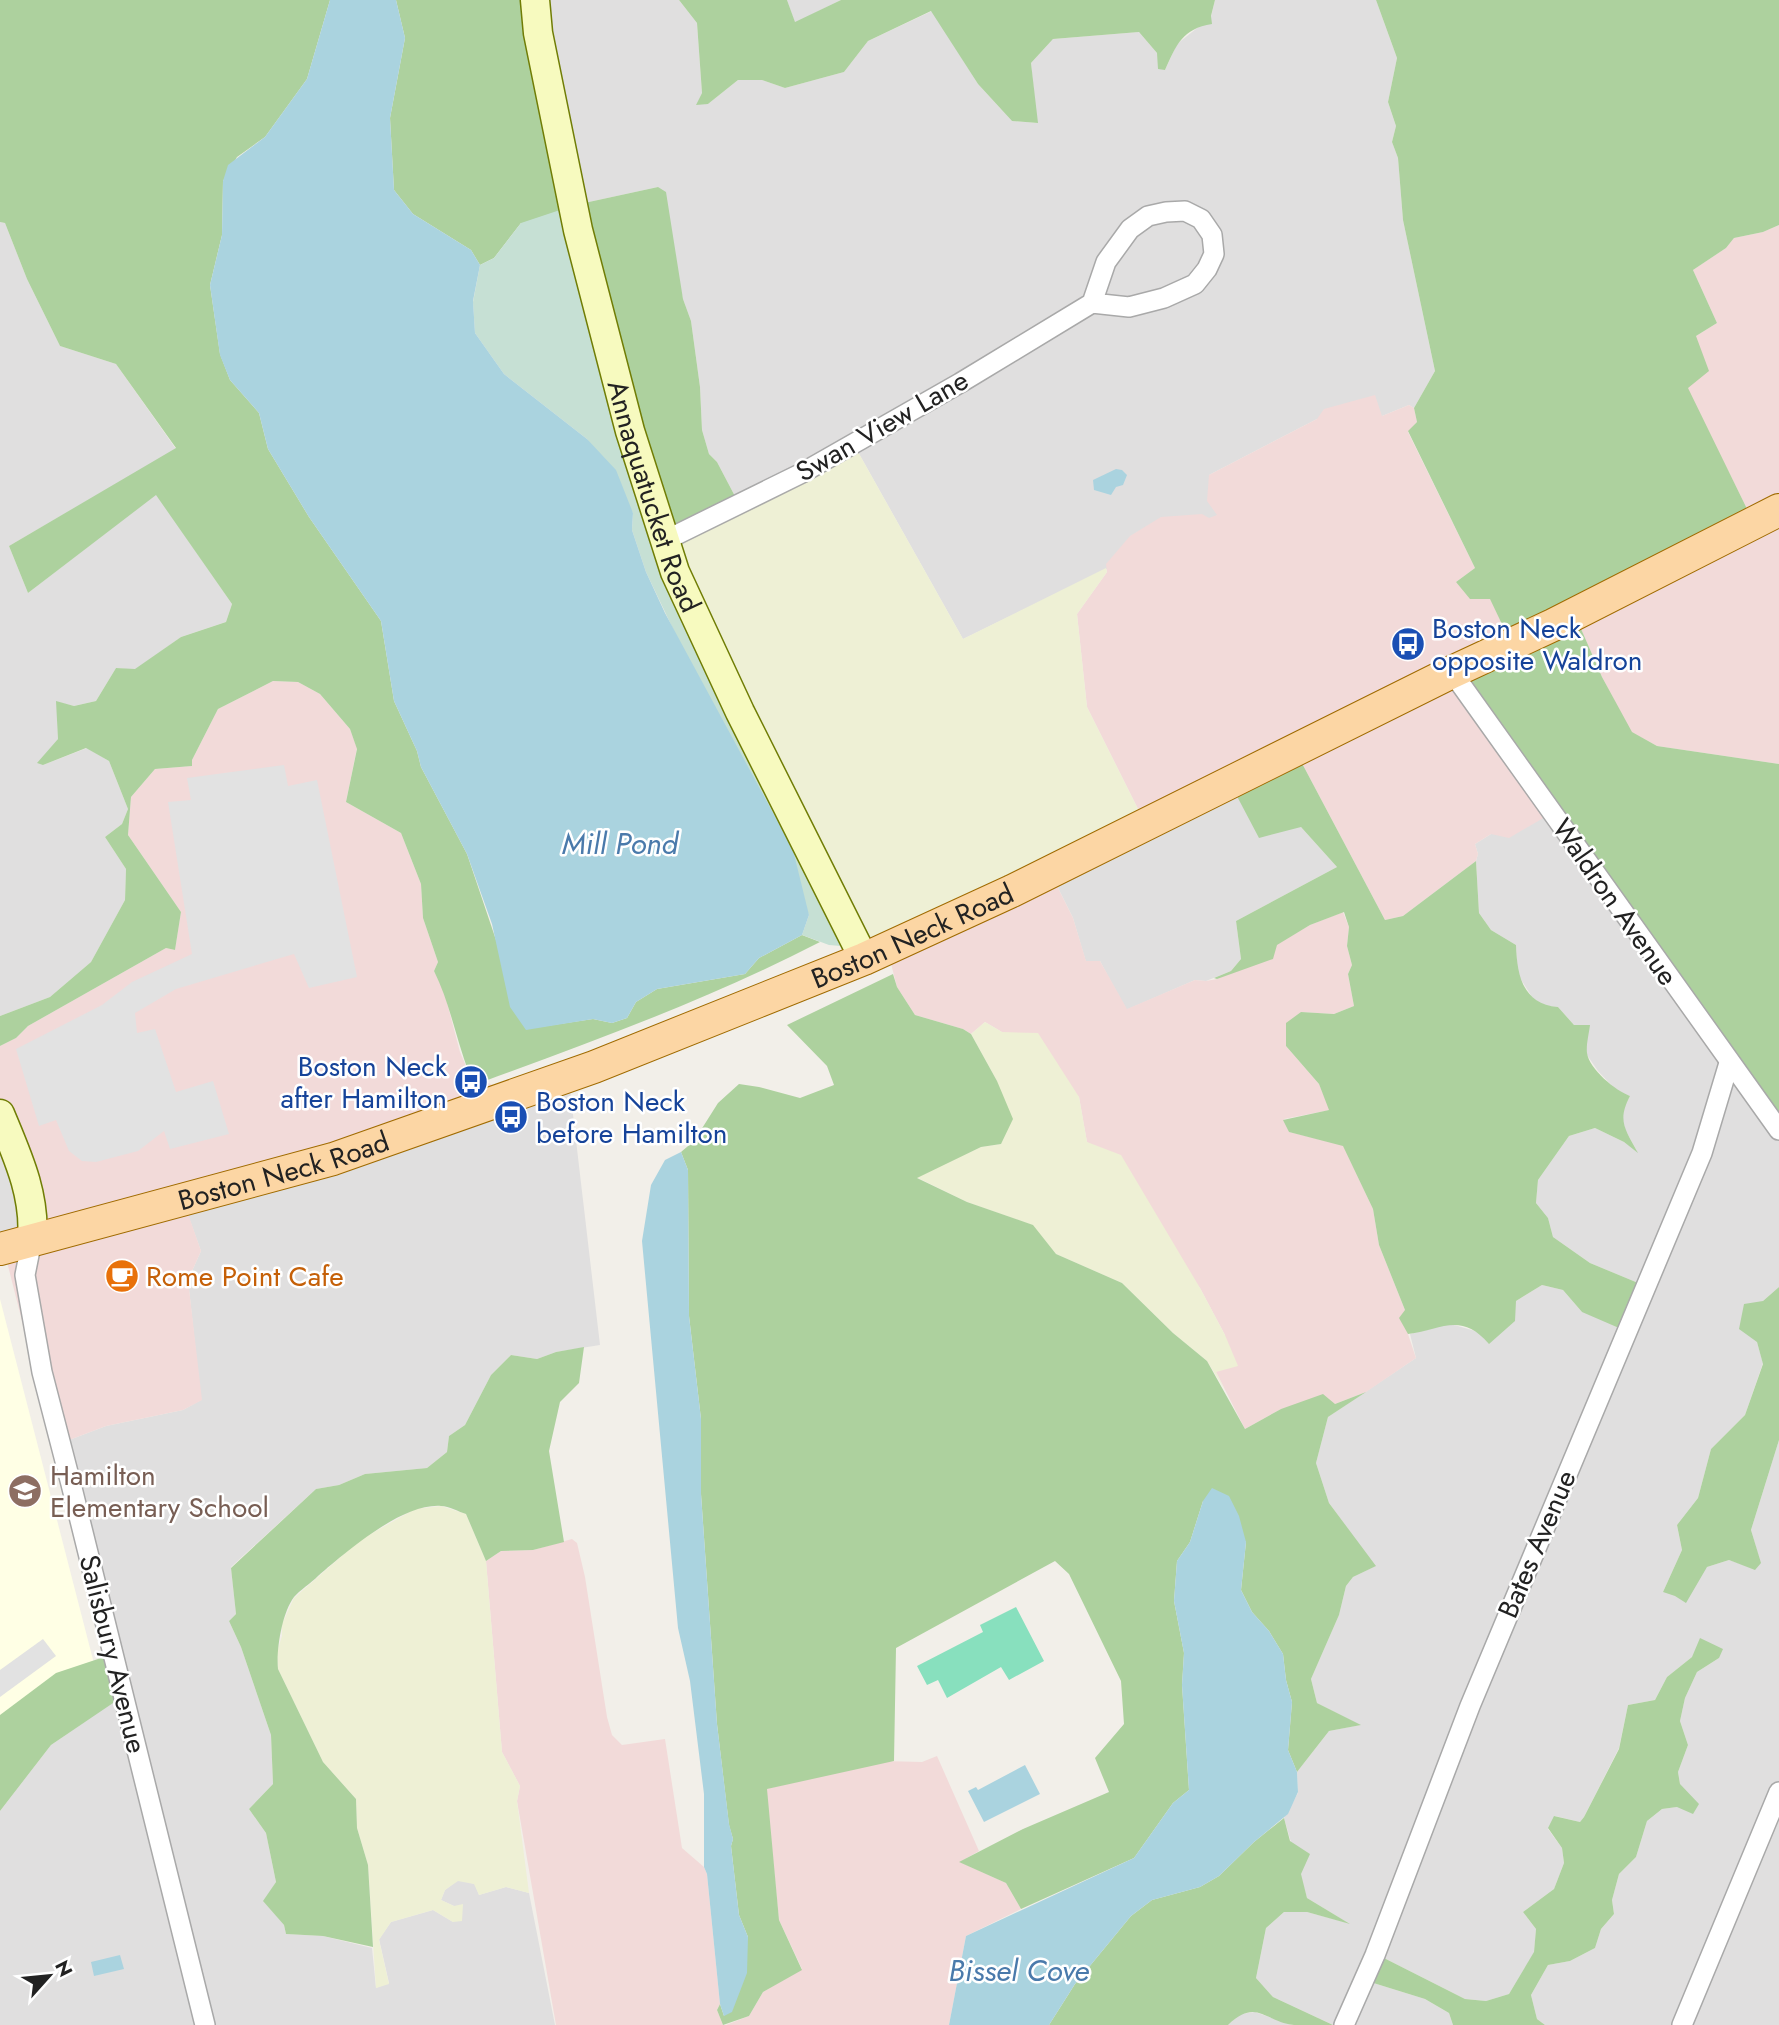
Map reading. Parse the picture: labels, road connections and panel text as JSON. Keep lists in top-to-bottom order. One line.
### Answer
{"streets":{"main road":["Boston Neck Road"],"street":["Swan View Lane","Annaquatucket Road","Waldron Avenue","Bates Avenue","Salisbury Avenue"]},"crossings":[["Swan View Lane","Annaquatucket Road"],["Annaquatucket Road","Boston Neck Road"],["Waldron Avenue","Boston Neck Road"],["Waldron Avenue","Bates Avenue"],["Boston Neck Road","Salisbury Avenue"]],"water":["Mill Pond","Bissel Cove"],"places":{"bus stop":["Boston Neck opposite Waldron","Boston Neck after Hamilton","Boston Neck before Hamilton"],"cafe":["Rome Point Cafe"],"school or university":["Hamilton Elementary School"]},"north":"top right"}
